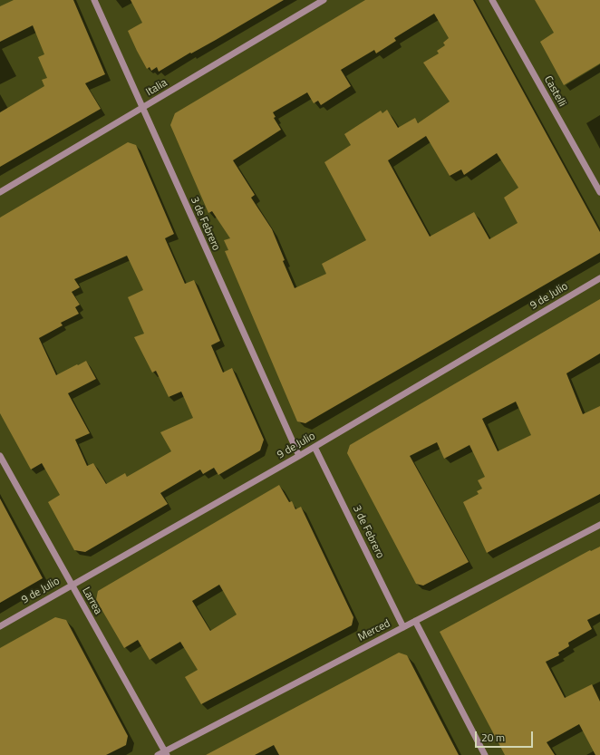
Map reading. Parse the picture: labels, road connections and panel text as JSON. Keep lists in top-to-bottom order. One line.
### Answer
{"streets":{"street":["Italia","Castelli","3 de Febrero","9 de Julio","Larrea","Merced"]},"crossings":[["Italia","3 de Febrero"],["3 de Febrero","9 de Julio"],["3 de Febrero","Merced"],["9 de Julio","Larrea"],["Larrea","Merced"]],"scale_bar":"20 m"}
